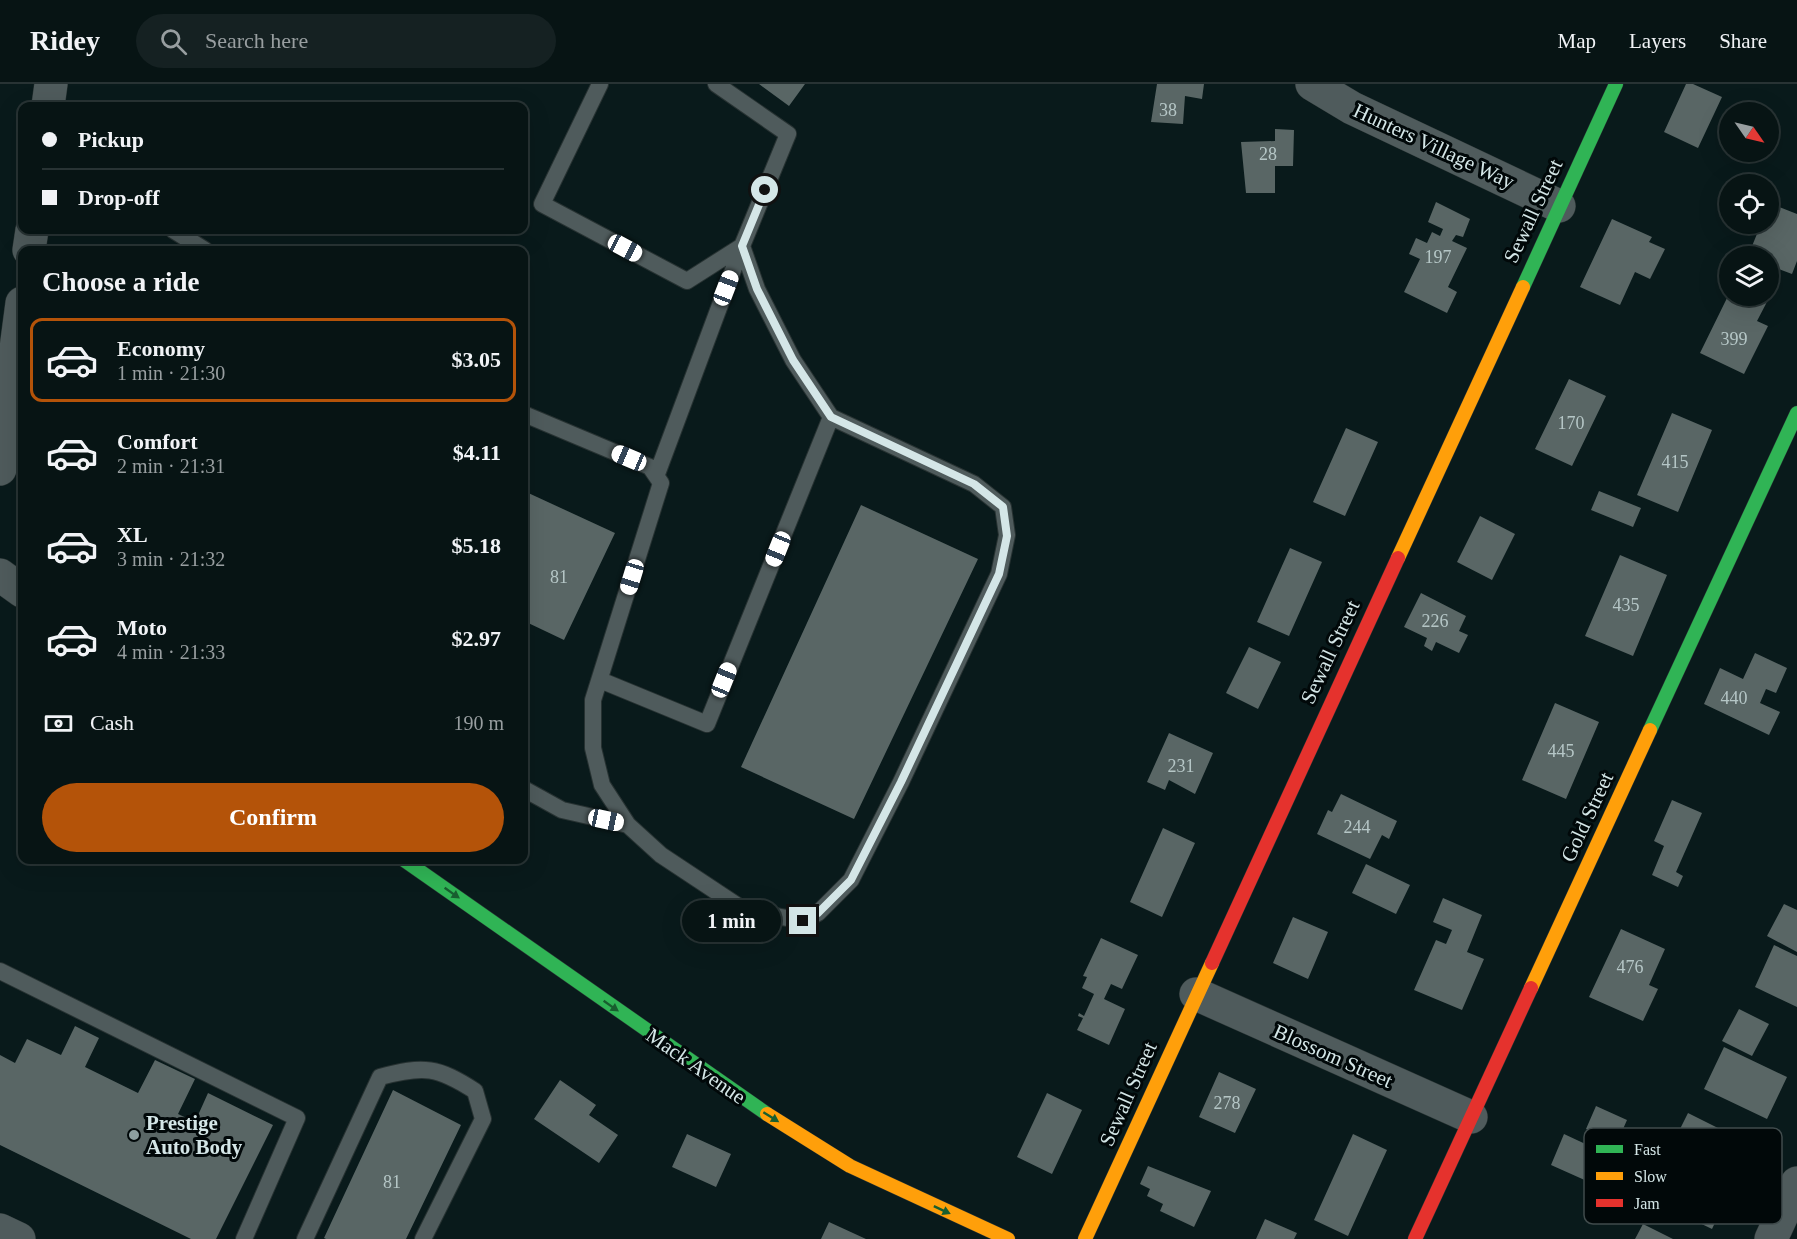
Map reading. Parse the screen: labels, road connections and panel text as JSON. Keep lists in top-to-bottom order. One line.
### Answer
{"streets":{"street":["Hunters Village Way","Sewall Street","Gold Street","Blossom Street","Mack Avenue"]},"crossings":[["Hunters Village Way","Sewall Street"],["Sewall Street","Blossom Street"],["Gold Street","Blossom Street"]],"one_way":["Mack Avenue"],"places":["Prestige Auto Body"],"house_numbers":["38","28","197","399","170","415","81","435","226","440","445","231","244","476","278","81"],"legend":["Fast","Slow","Jam"],"north":"bottom right","page":{"header":"Ridey","search":"Search here","nav":["Map","Layers","Share"],"banner":["Pickup","Drop-off"],"heading":"Choose a ride","list":[{"name":"Economy","note":"1 min · 21:30","value":"$3.05"},{"name":"Comfort","note":"2 min · 21:31","value":"$4.11"},{"name":"XL","note":"3 min · 21:32","value":"$5.18"},{"name":"Moto","note":"4 min · 21:33","value":"$2.97"}],"pay":["Cash","190 m"],"buttons":"Confirm","bubble":"1 min"}}
